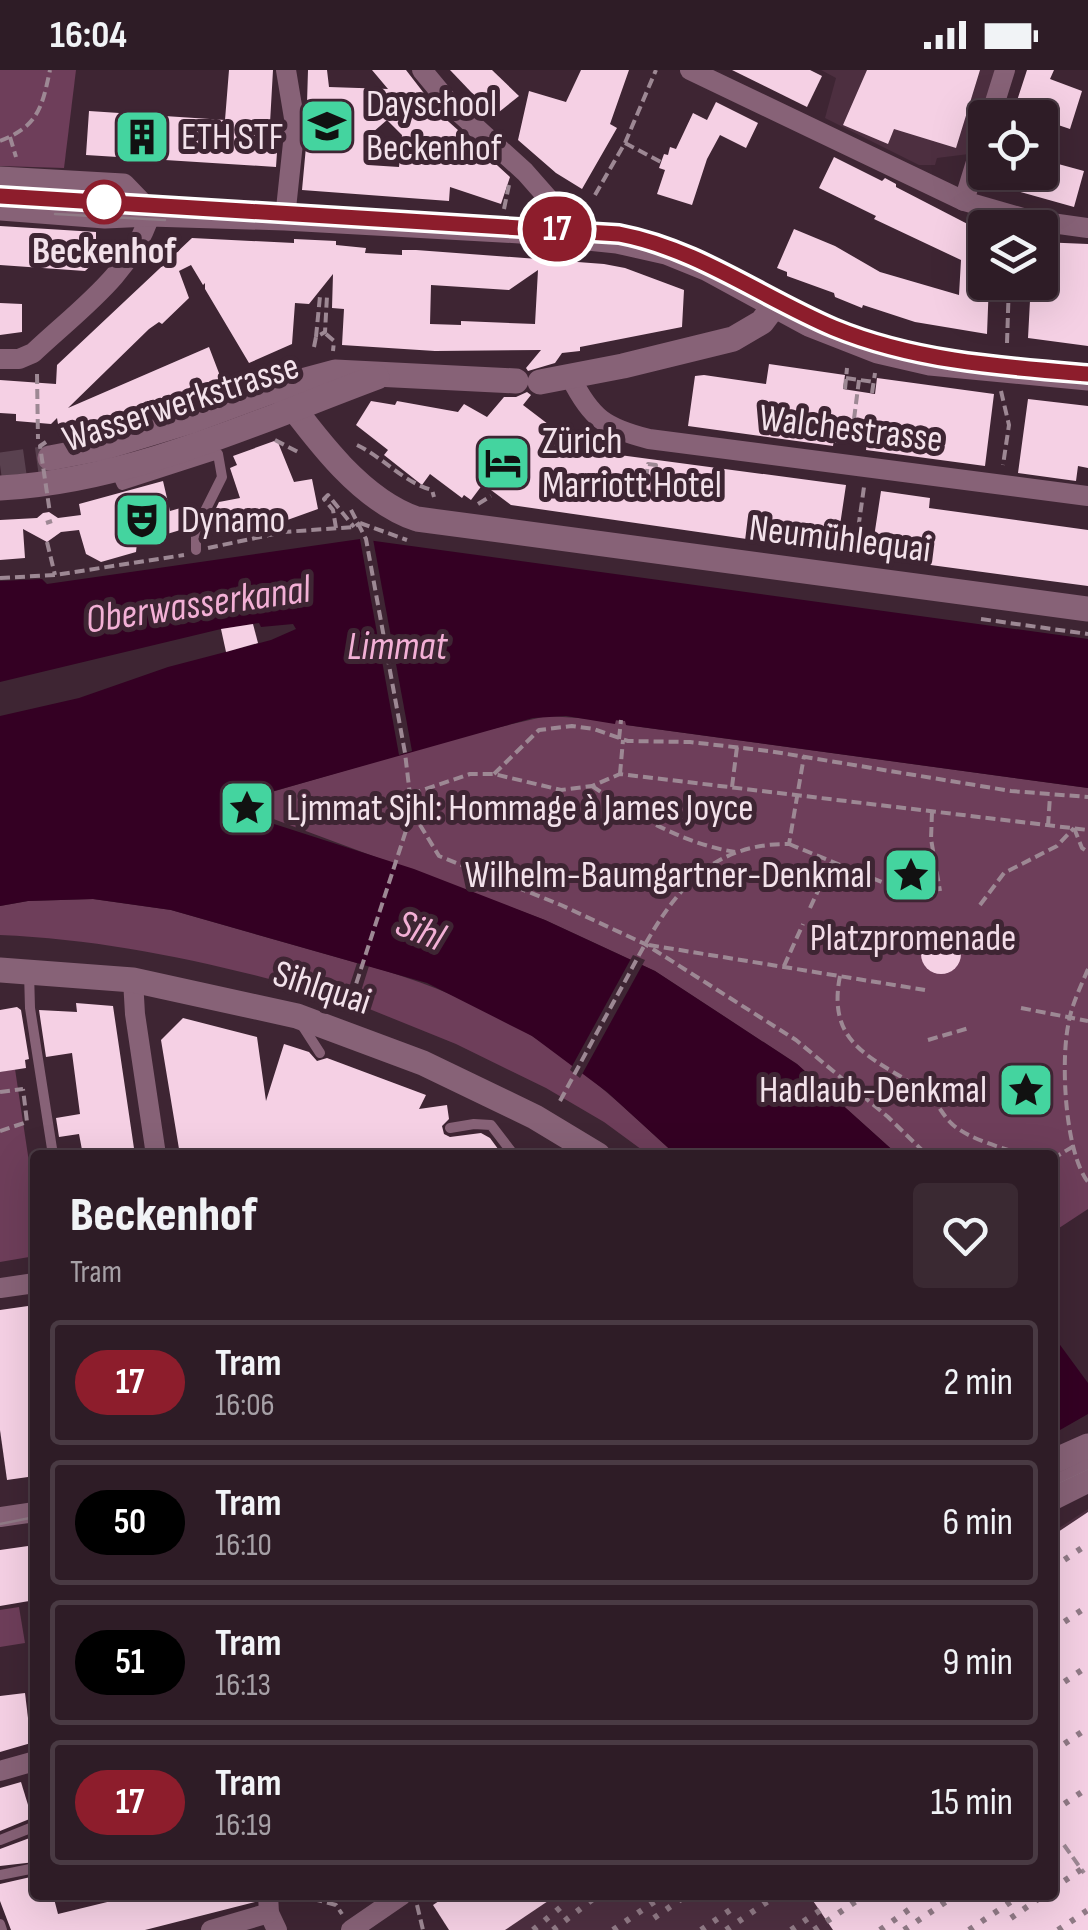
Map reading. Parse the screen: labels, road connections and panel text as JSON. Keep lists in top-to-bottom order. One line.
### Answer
{"streets":{"street":["Wasserwerkstrasse","Walchestrasse","Neumühlequai","Sihlquai"]},"crossings":[["Wasserwerkstrasse","Walchestrasse"],["Wasserwerkstrasse","Neumühlequai"]],"water":["Oberwasserkanal","Limmat","Sihl"],"parks":["Platzpromenade"],"places":{"school or university":["Dayschool Beckenhof"],"building":["ETH STF"],"other":["Beckenhof"],"hotel":["Zürich Marriott Hotel"],"theatre":["Dynamo"],"place":["Ljmmat Sjhl: Hommage à James Joyce","Wilhelm-Baumgartner-Denkmal","Hadlaub-Denkmal"]},"lines":["tram line 17"],"page":{"status":"16:04","on_map":"17","heading":["Beckenhof","Tram"],"list":[{"mark":"17","name":"Tram","note":"16:06","value":"2 min"},{"mark":"50","name":"Tram","note":"16:10","value":"6 min"},{"mark":"51","name":"Tram","note":"16:13","value":"9 min"},{"mark":"17","name":"Tram","note":"16:19","value":"15 min"}]}}
